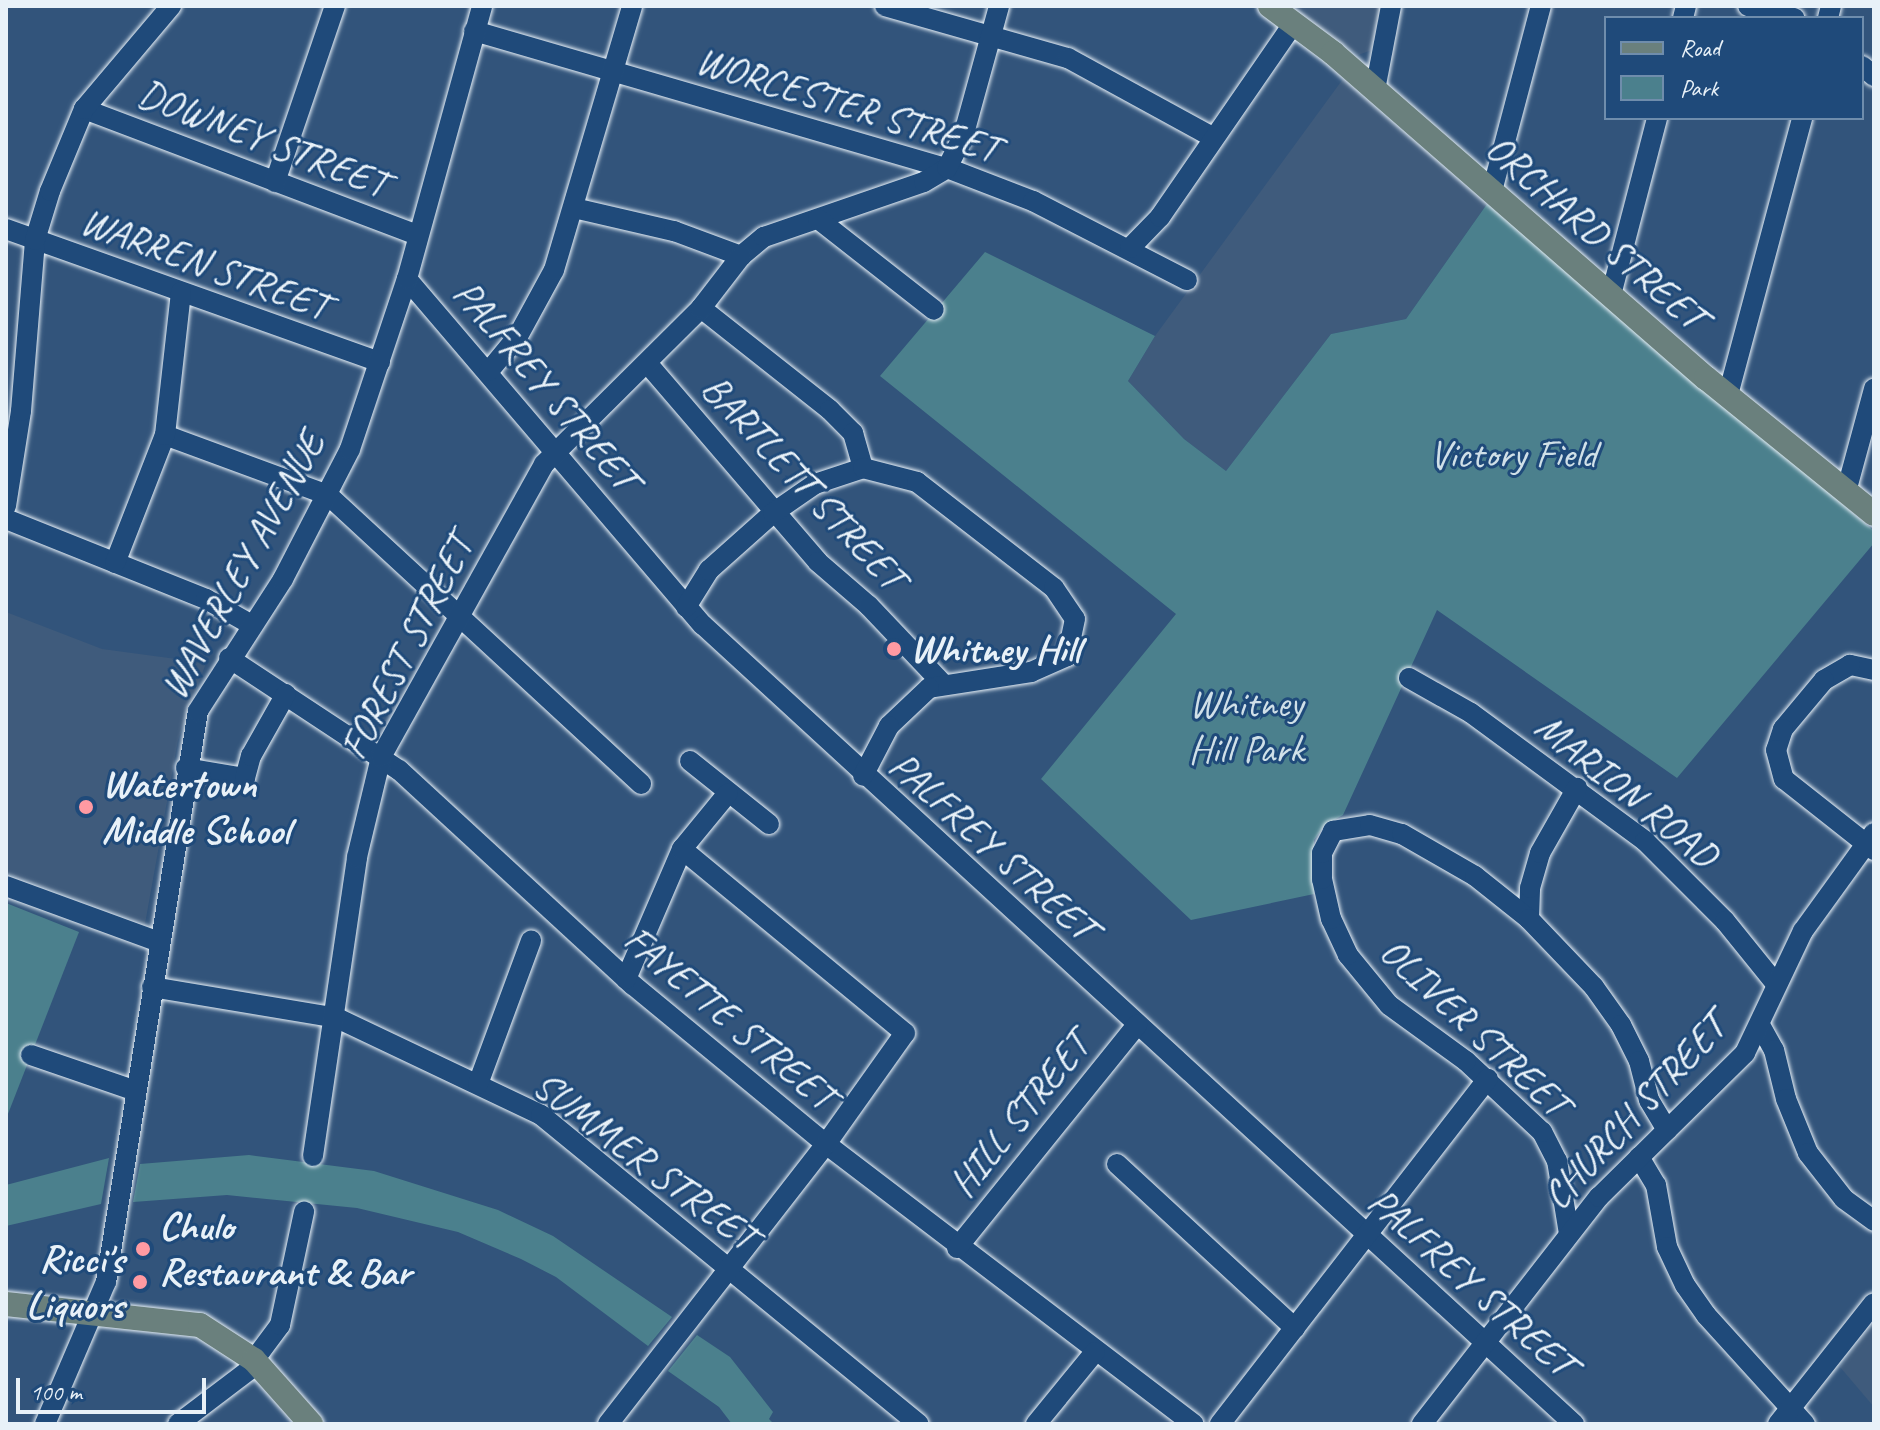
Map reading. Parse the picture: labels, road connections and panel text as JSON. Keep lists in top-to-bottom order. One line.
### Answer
{"streets":{"main road":["ORCHARD STREET"],"street":["WORCESTER STREET","DOWNEY STREET","WARREN STREET","PALFREY STREET","BARTLETT STREET","WAVERLEY AVENUE","FOREST STREET","MARION ROAD","FAYETTE STREET","OLIVER STREET","CHURCH STREET","HILL STREET","SUMMER STREET"]},"crossings":[["WORCESTER STREET","WAVERLEY AVENUE"],["WORCESTER STREET","FOREST STREET"],["DOWNEY STREET","WAVERLEY AVENUE"],["WARREN STREET","WAVERLEY AVENUE"],["PALFREY STREET","WAVERLEY AVENUE"],["PALFREY STREET","FOREST STREET"],["PALFREY STREET","CHURCH STREET"],["PALFREY STREET","HILL STREET"],["BARTLETT STREET","FOREST STREET"],["WAVERLEY AVENUE","FAYETTE STREET"],["WAVERLEY AVENUE","SUMMER STREET"],["FOREST STREET","FAYETTE STREET"],["FOREST STREET","SUMMER STREET"],["MARION ROAD","CHURCH STREET"],["FAYETTE STREET","HILL STREET"],["OLIVER STREET","CHURCH STREET"]],"parks":["Victory Field","Whitney Hill Park"],"places":["Whitney Hill","Watertown Middle School","Chulo Restaurant & Bar","Ricci's Liquors"],"legend":["Road","Park"],"scale_bar":"100 m"}
